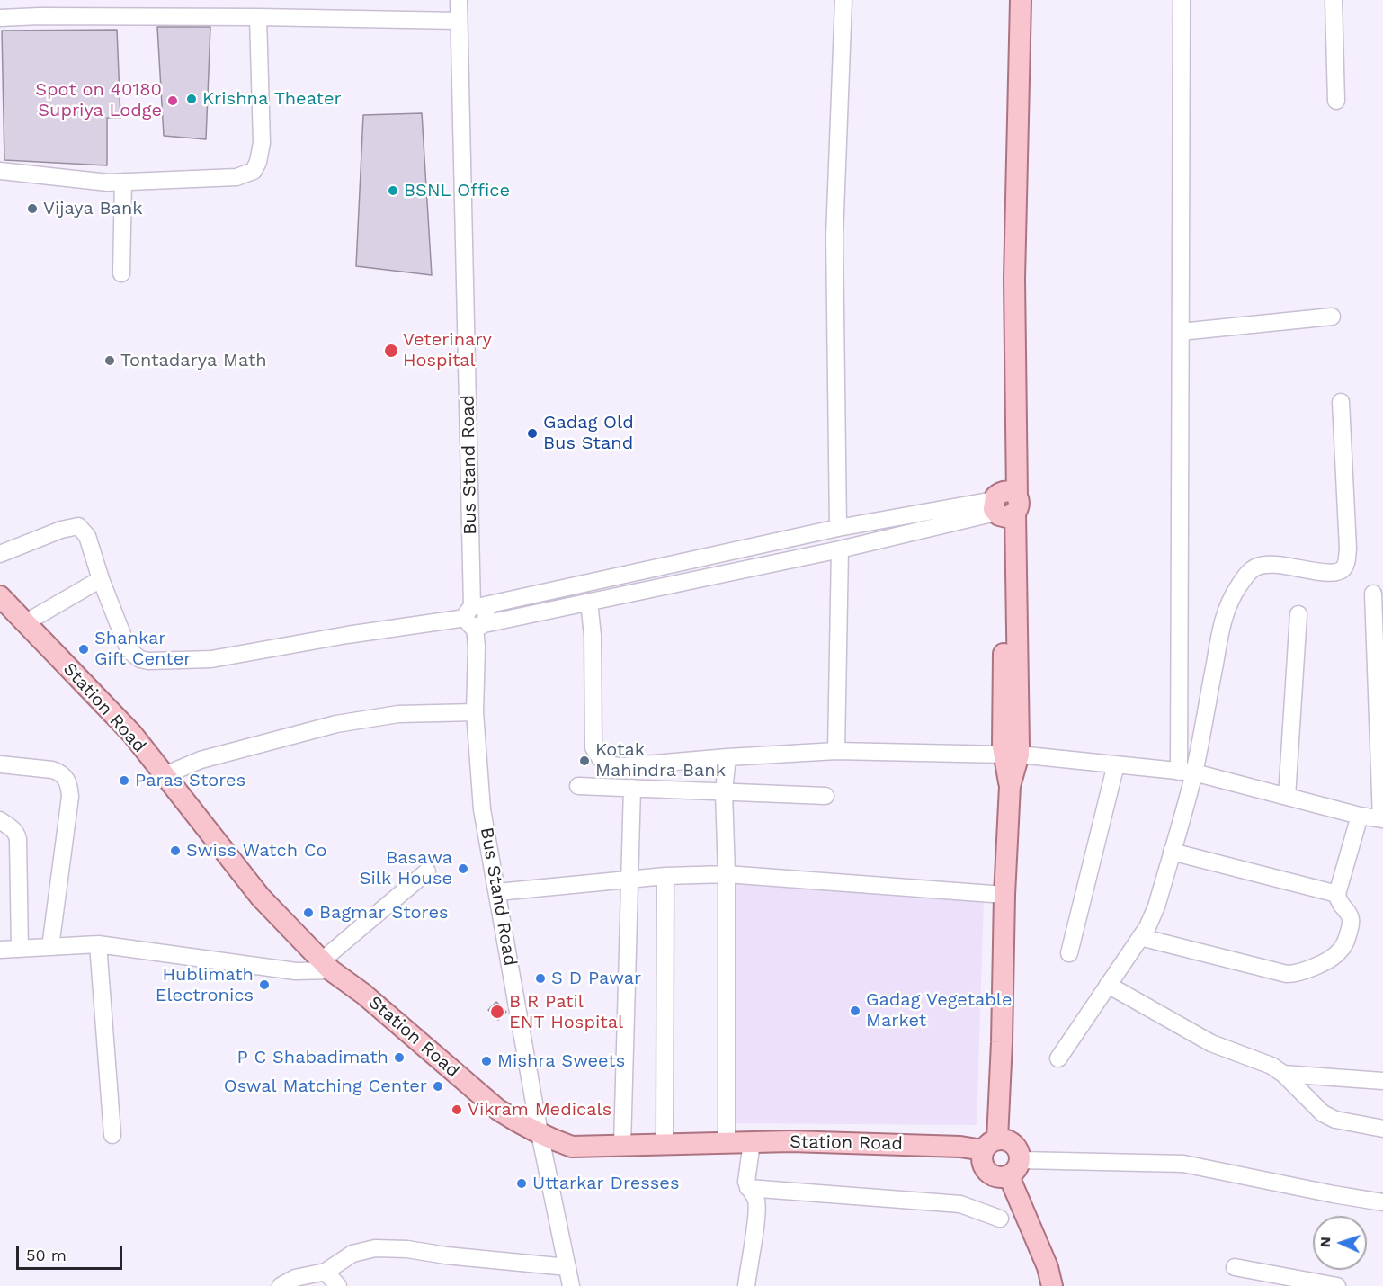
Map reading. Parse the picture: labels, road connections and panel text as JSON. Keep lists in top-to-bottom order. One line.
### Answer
{"streets":{"main road":["Station Road"],"street":["Bus Stand Road"]},"crossings":[["Bus Stand Road","Station Road"]],"places":["Krishna Theater","Spot on 40180 Supriya Lodge","BSNL Office","Vijaya Bank","Veterinary Hospital","Tontadarya Math","Gadag Old Bus Stand","Shankar Gift Center","Kotak Mahindra Bank","Paras Stores","Swiss Watch Co","Basawa Silk House","Bagmar Stores","S D Pawar","Hublimath Electronics","Gadag Vegetable Market","B R Patil ENT Hospital","P C Shabadimath","Mishra Sweets","Oswal Matching Center","Vikram Medicals","Uttarkar Dresses"],"scale_bar":"50 m","north":"left"}
